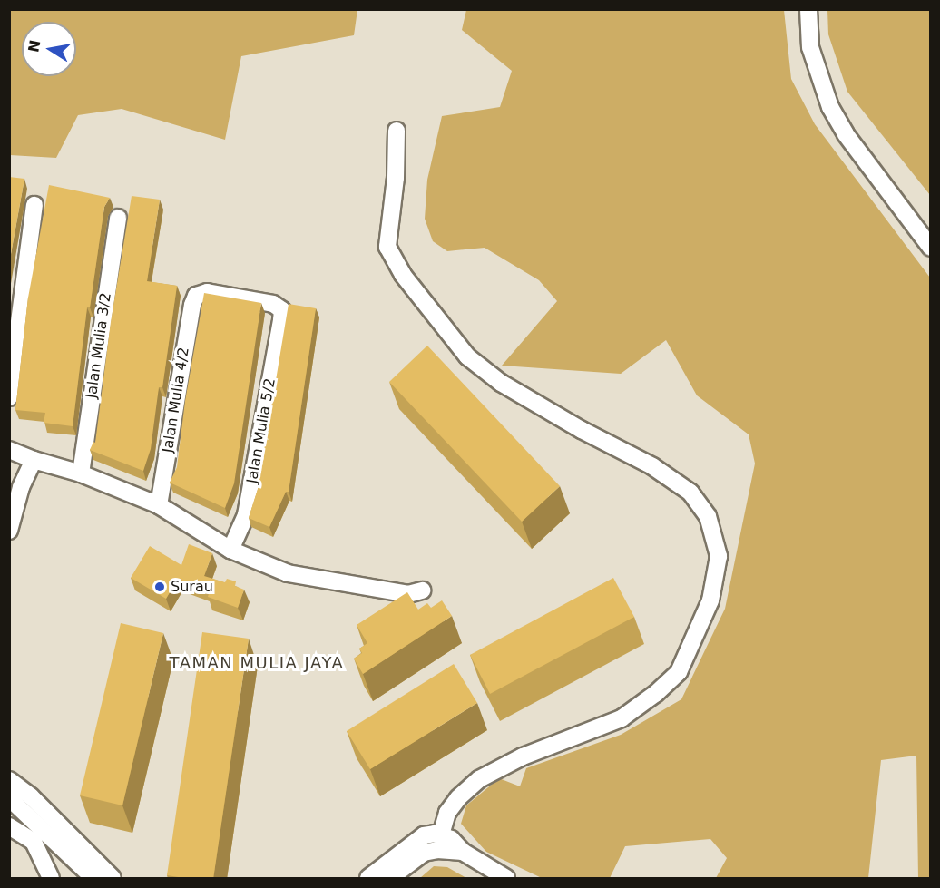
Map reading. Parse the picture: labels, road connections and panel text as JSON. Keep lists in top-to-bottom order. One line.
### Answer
{"streets":{"street":["Jalan Mulia 3/2","Jalan Mulia 4/2","Jalan Mulia 5/2"]},"crossings":[["Jalan Mulia 4/2","Jalan Mulia 5/2"]],"districts":["TAMAN MULIA JAYA"],"places":["Surau"],"north":"left"}
